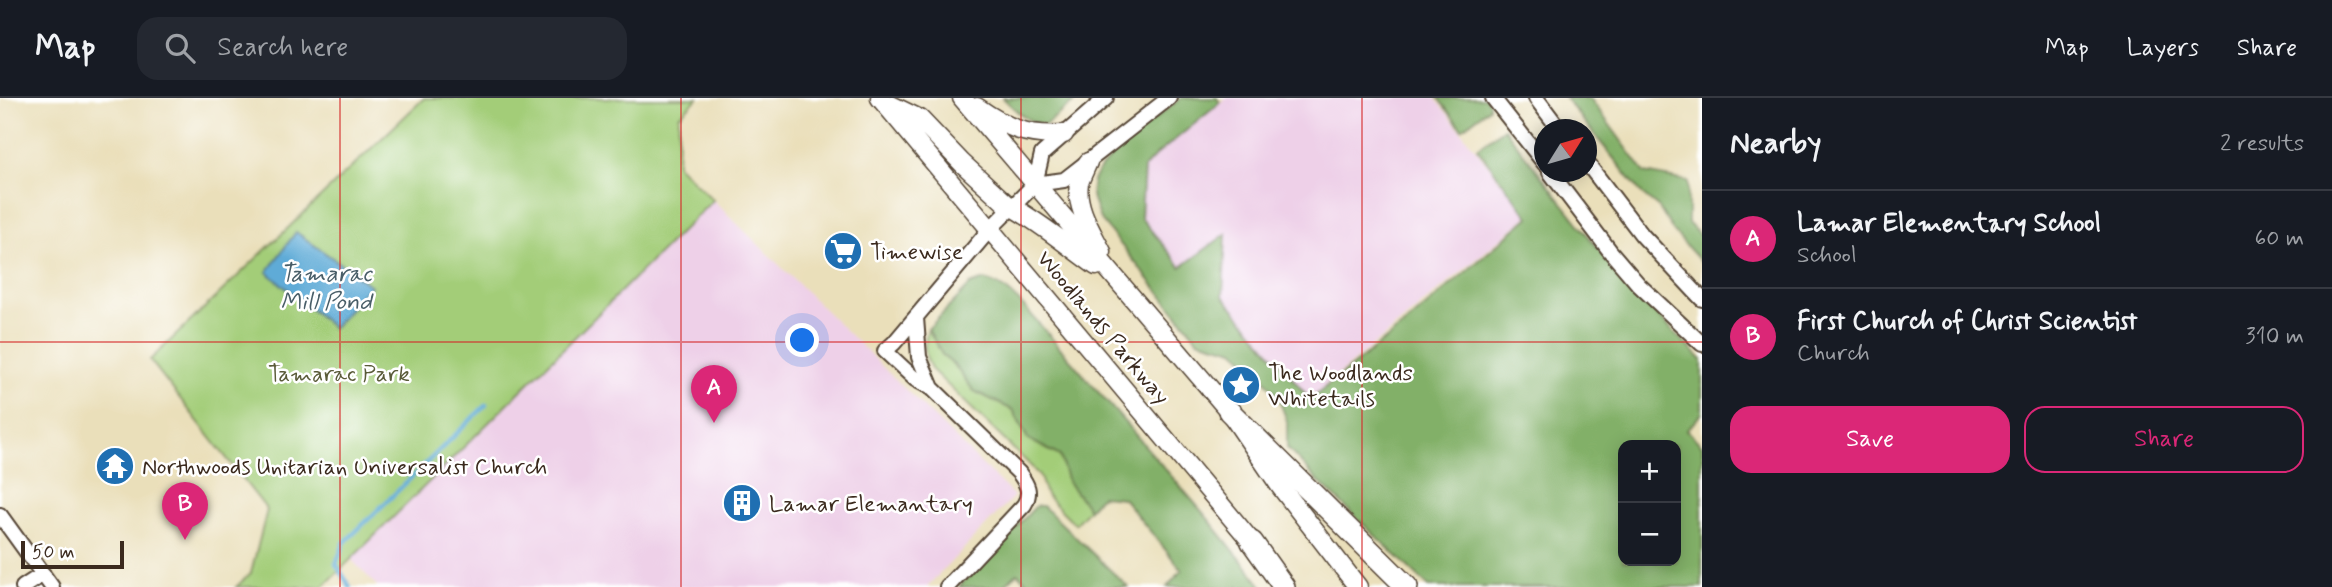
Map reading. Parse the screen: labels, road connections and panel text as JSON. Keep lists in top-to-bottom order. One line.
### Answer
{"streets":{"main road":["Woodlands Parkway"]},"water":["Tamarac Mill Pond"],"parks":["Tamarac Park"],"places":{"supermarket":["Timewise"],"place":["The Woodlands Whitetails"],"temple":["Northwoods Unitarian Universalist Church"],"building":["Lamar Elemantary"]},"scale_bar":"50 m","north":"top right","page":{"header":"Map","search":"Search here","nav":["Map","Layers","Share"],"heading":["Nearby","2 results"],"list":[{"mark":"A","name":"Lamar Elementary School","note":"School","value":"60 m"},{"mark":"B","name":"First Church of Christ Scientist","note":"Church","value":"310 m"}],"pins":["A","B"],"buttons":["Save","Share"],"map_buttons":["+","−"],"scale":"50 m"}}
